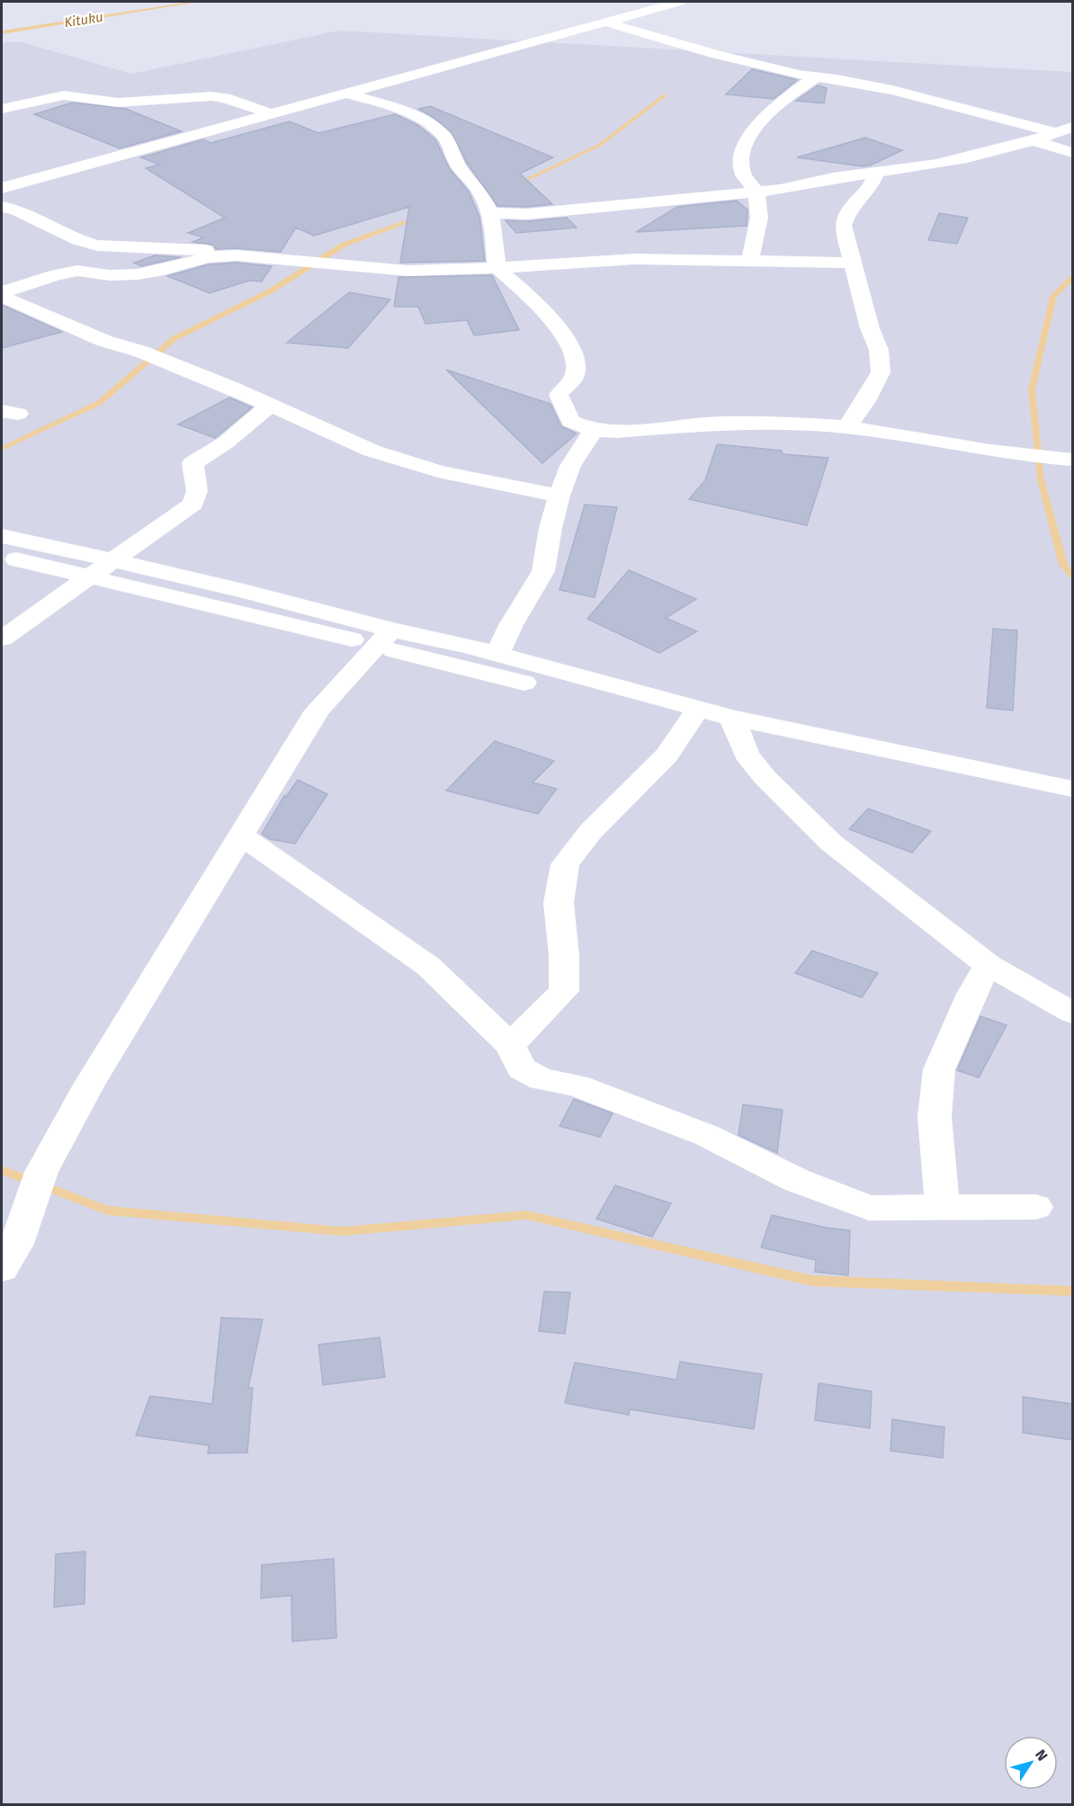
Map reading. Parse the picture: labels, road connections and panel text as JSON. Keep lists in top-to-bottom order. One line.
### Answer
{"water":["Kituku"],"north":"top right"}
